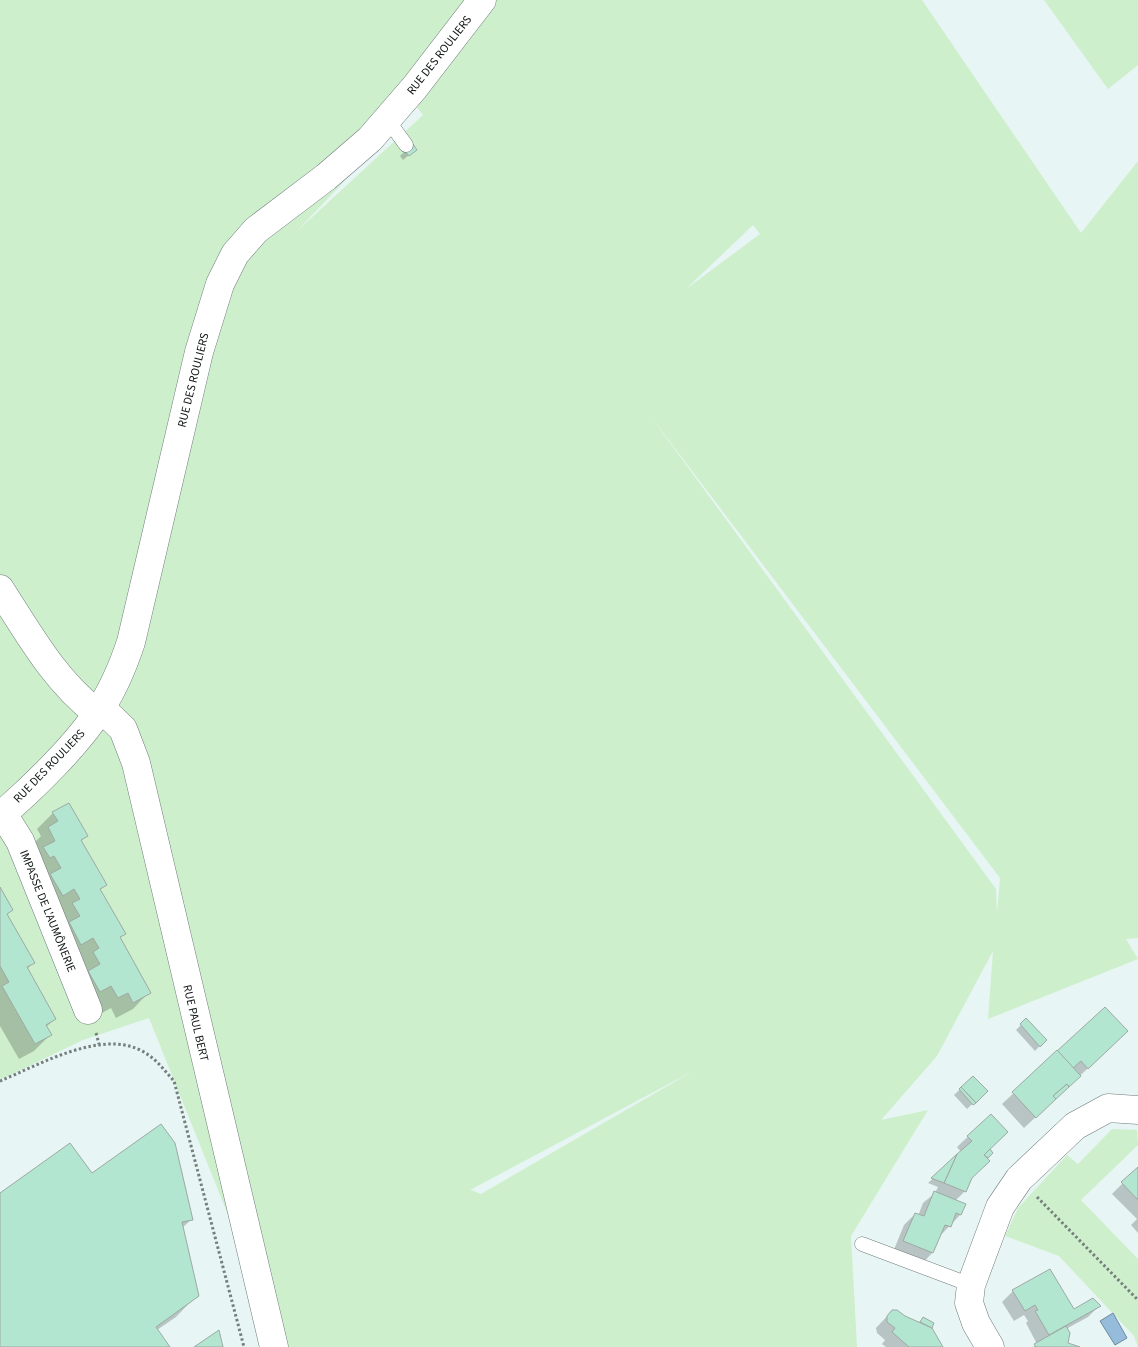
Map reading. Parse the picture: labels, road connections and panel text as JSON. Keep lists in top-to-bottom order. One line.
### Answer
{"streets":{"street":["RUE DES ROULIERS","IMPASSE DE L'AUMÔNERIE","RUE PAUL BERT"]},"crossings":[["RUE DES ROULIERS","IMPASSE DE L'AUMÔNERIE"],["RUE DES ROULIERS","RUE PAUL BERT"]]}
